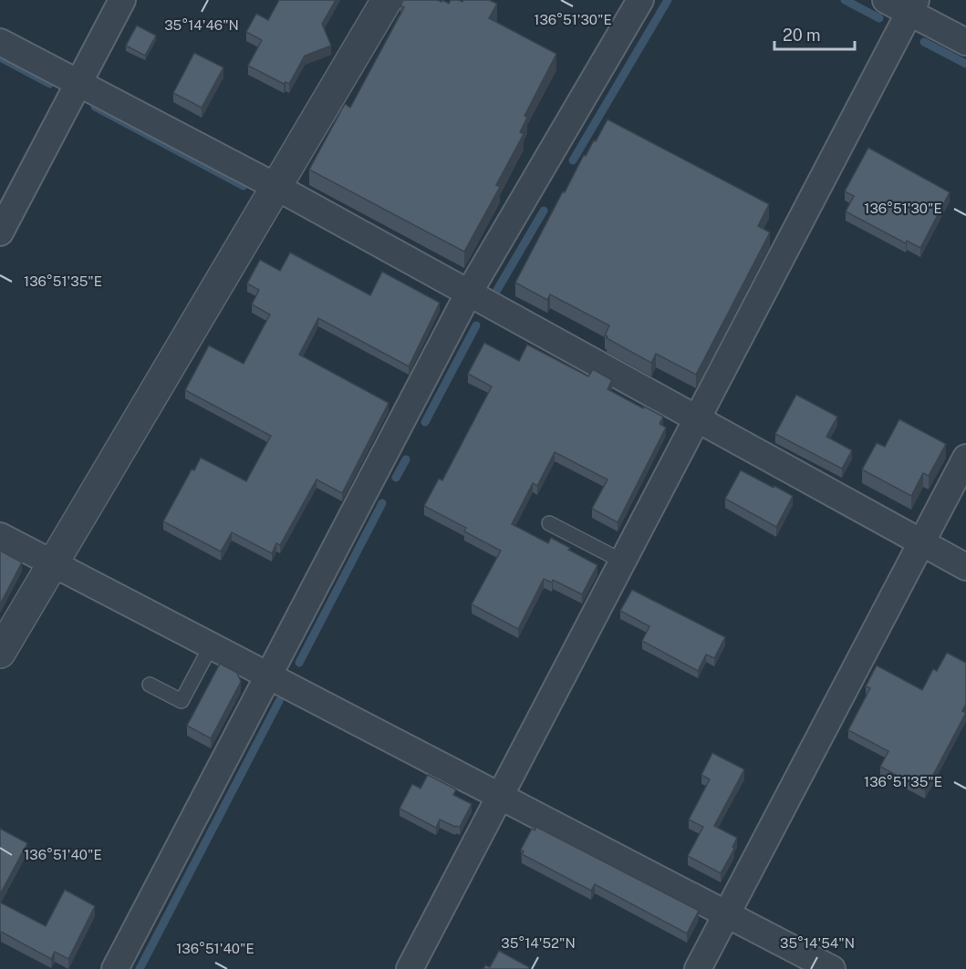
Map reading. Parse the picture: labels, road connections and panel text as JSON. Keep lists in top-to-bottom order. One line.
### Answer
{"scale_bar":"20 m","coordinates":["136°51'30\"E","35°14'46\"N","136°51'35\"E","136°51'40\"E","35°14'52\"N","35°14'54\"N"]}
